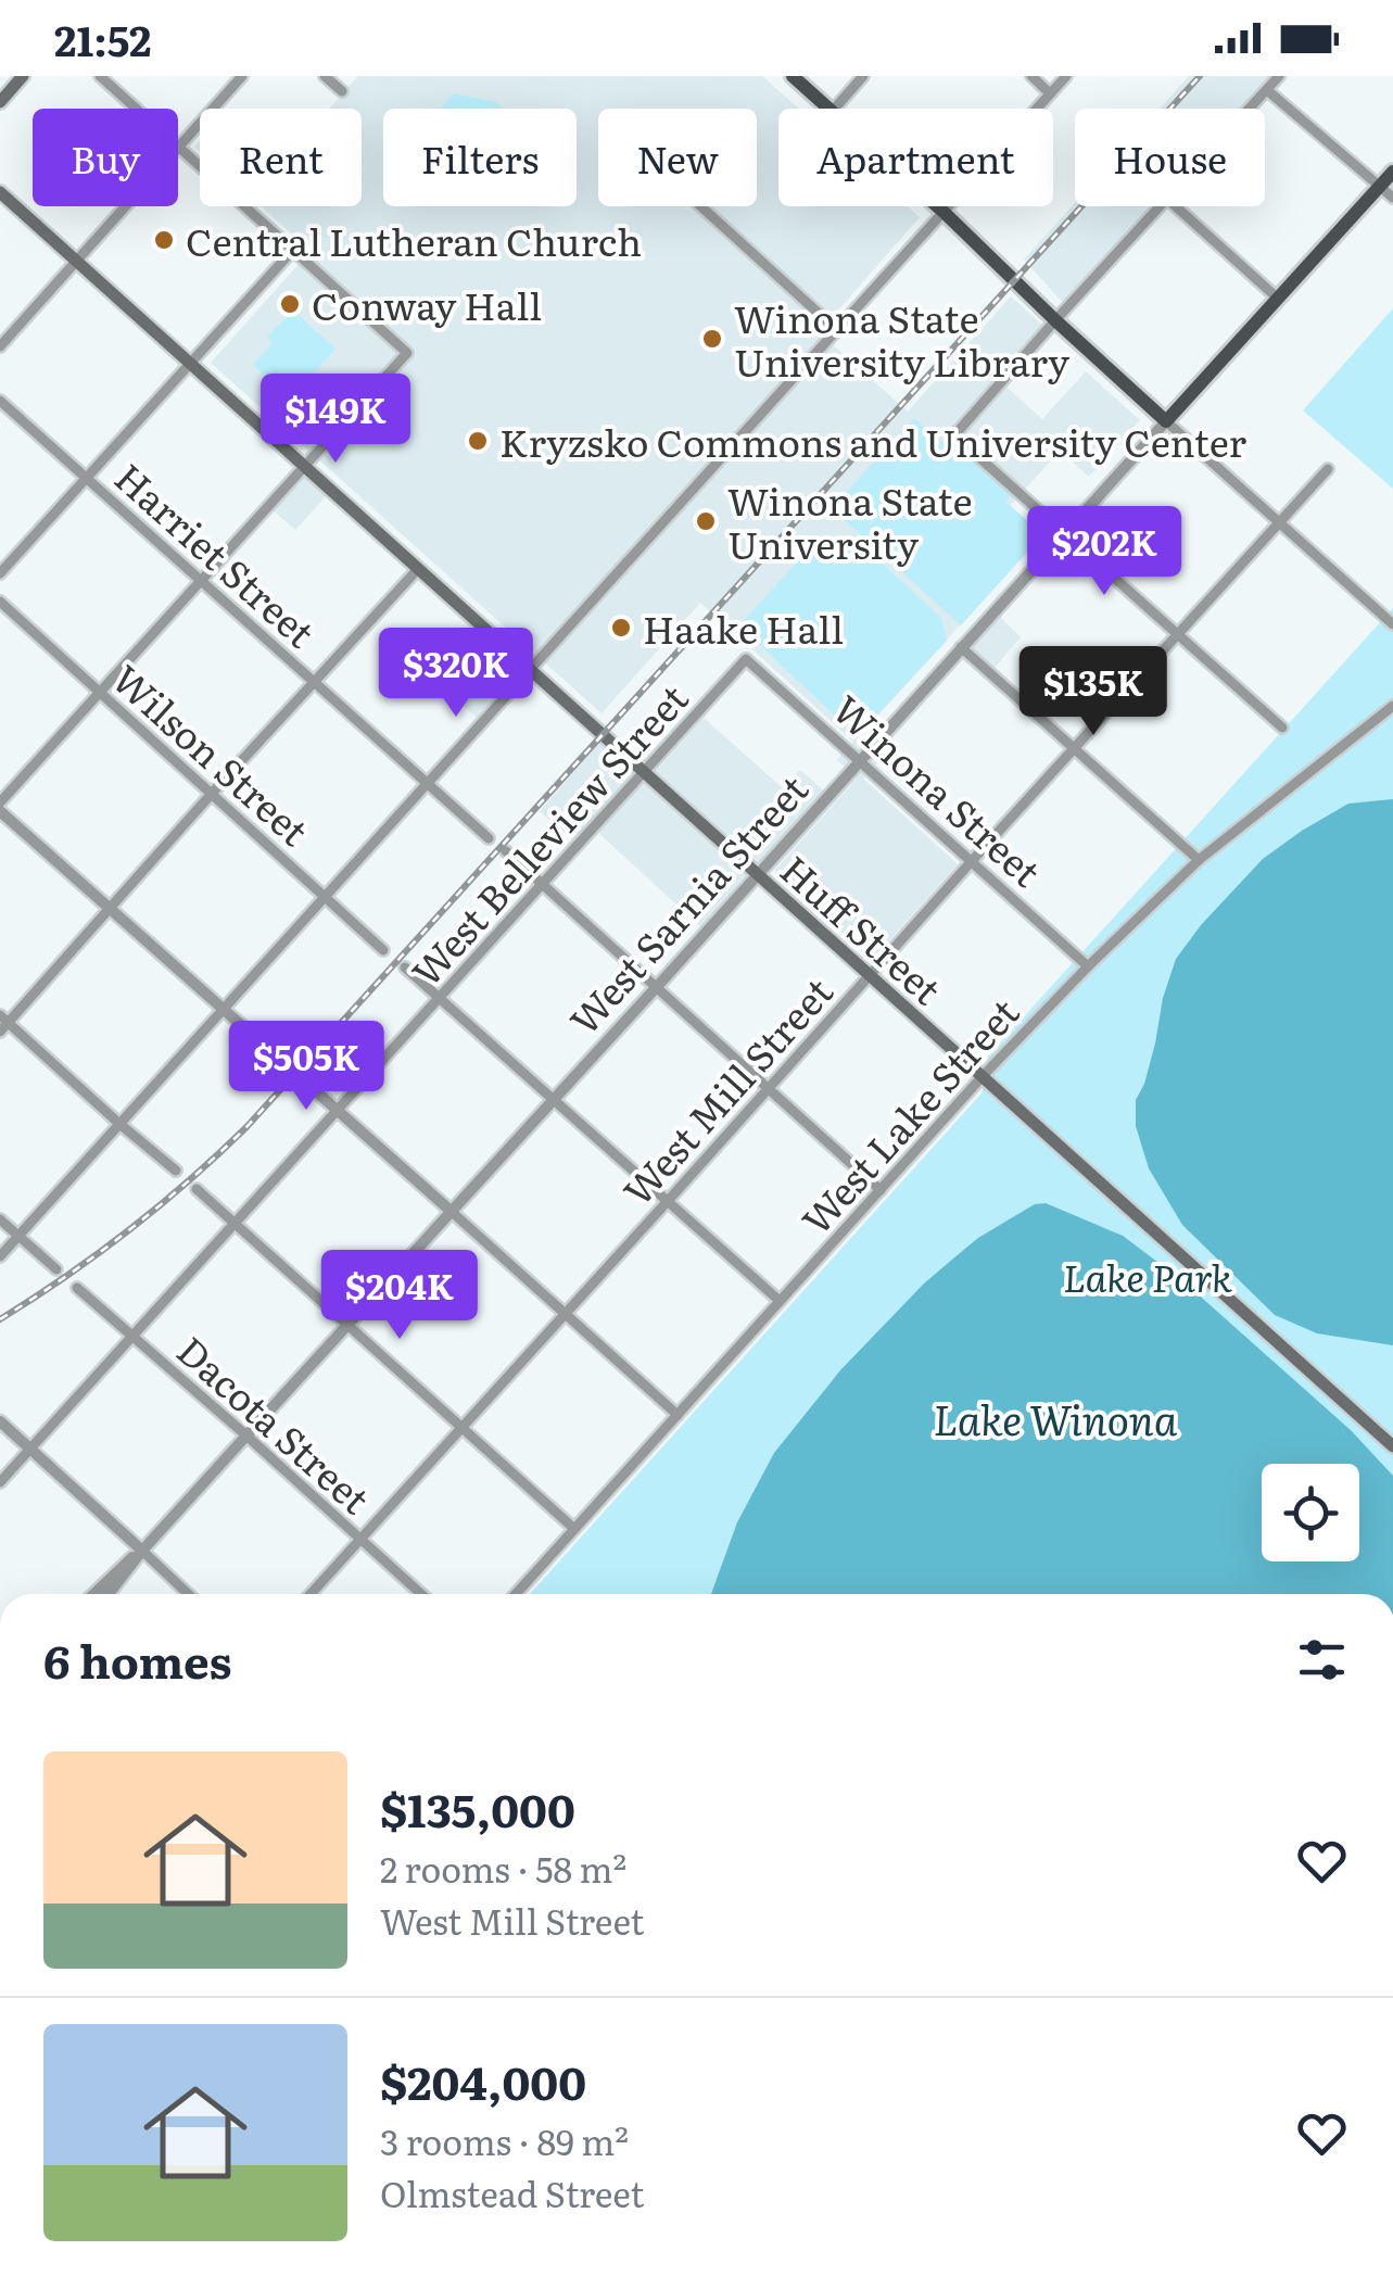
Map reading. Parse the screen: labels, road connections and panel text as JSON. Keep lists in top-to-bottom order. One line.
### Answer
{"streets":{"main road":["West Sarnia Street","Huff Street"],"street":["Harriet Street","Wilson Street","Winona Street","West Belleview Street","West Mill Street","West Lake Street","Dacota Street"]},"crossings":[["Winona Street","West Belleview Street"],["Winona Street","West Sarnia Street"],["Winona Street","West Mill Street"],["Winona Street","West Lake Street"],["West Belleview Street","Huff Street"],["West Belleview Street","Dacota Street"],["West Sarnia Street","Huff Street"],["West Sarnia Street","Dacota Street"],["Huff Street","West Mill Street"],["Huff Street","West Lake Street"],["West Mill Street","Dacota Street"]],"water":["Lake Winona"],"parks":["Lake Park"],"places":["Central Lutheran Church","Conway Hall","Winona State University Library","Kryzsko Commons and University Center","Winona State University","Haake Hall"],"page":{"status":"21:52","chip":["Buy","Rent","Filters","New","Apartment","House"],"price":["$149K","$202K","$320K","$135K","$505K","$204K"],"heading":"6 homes","list":[{"name":"$135,000","note":"2 rooms · 58 m² · West Mill Street"},{"name":"$204,000","note":"3 rooms · 89 m² · Olmstead Street"}]}}
